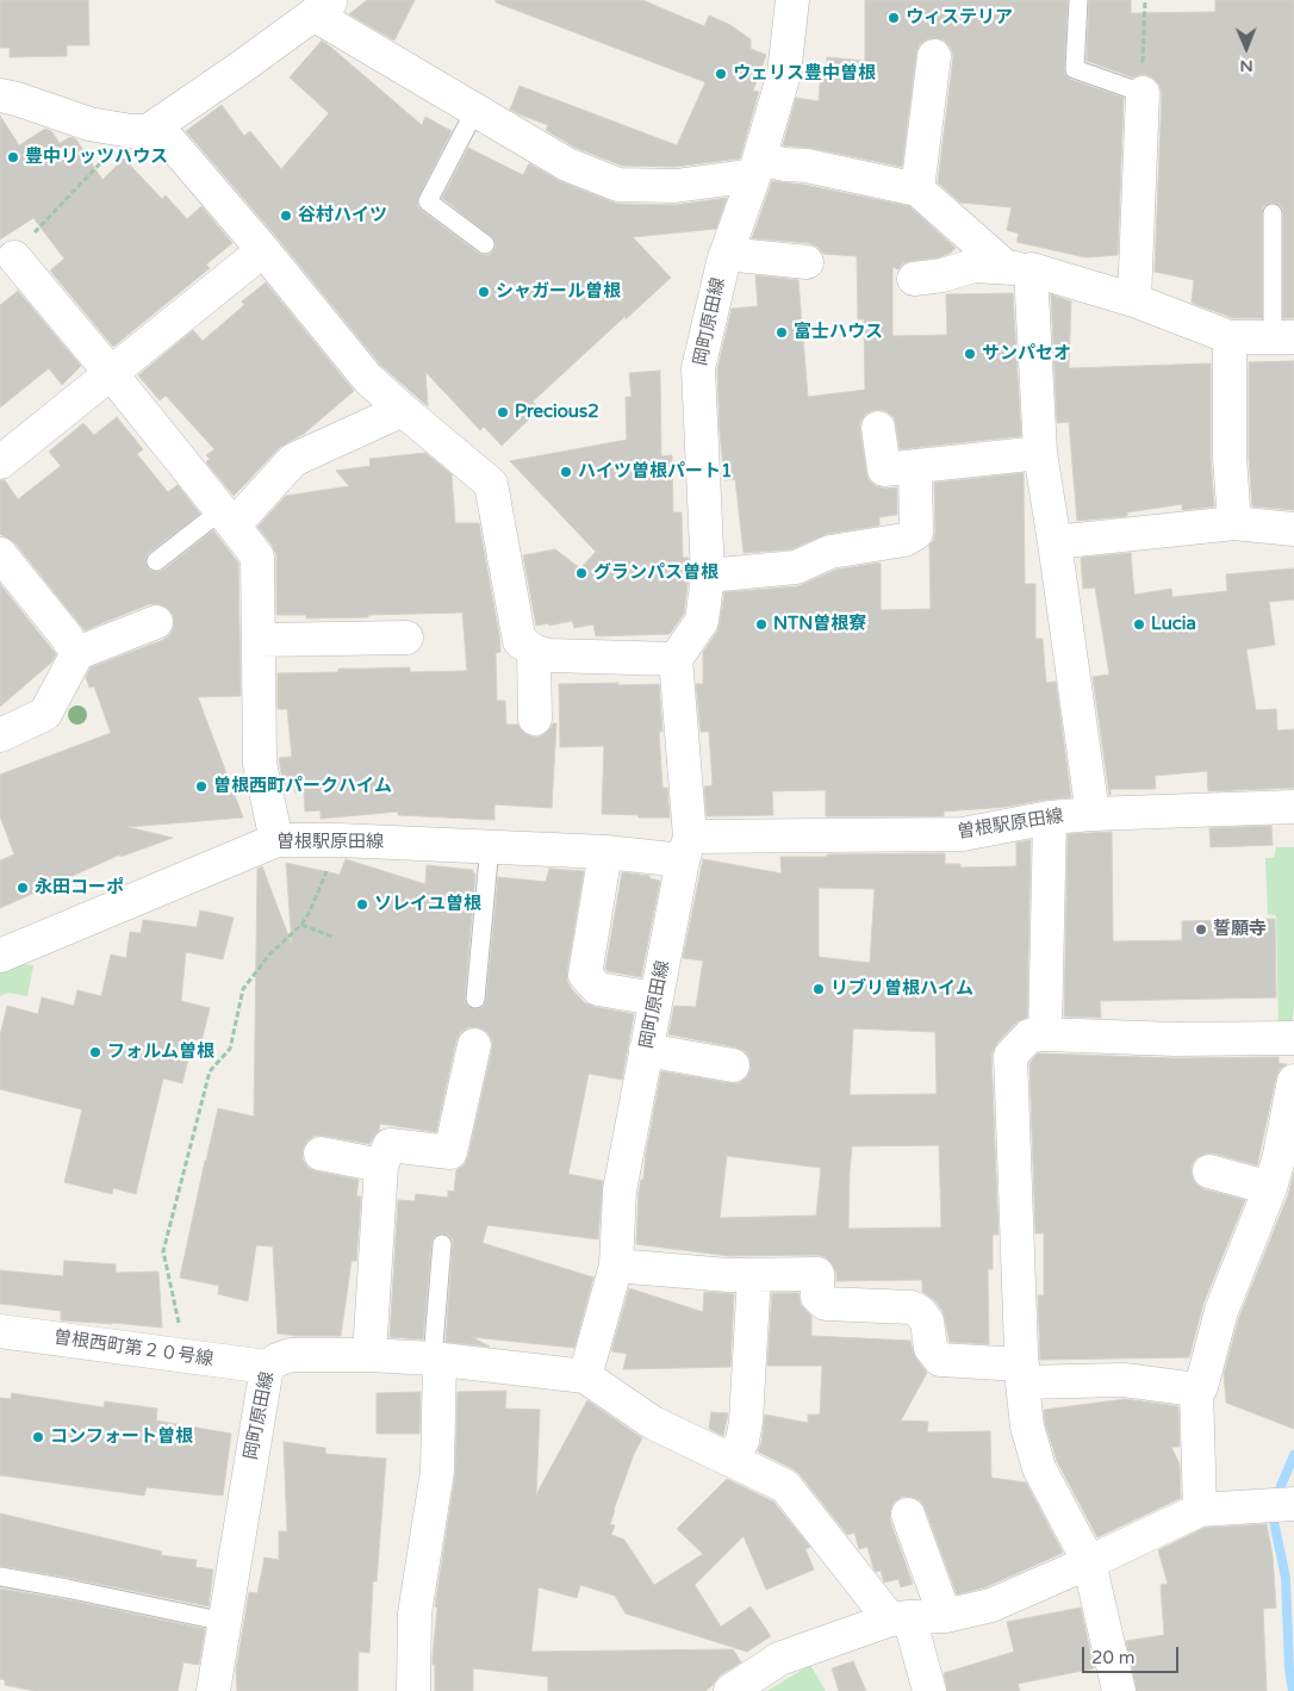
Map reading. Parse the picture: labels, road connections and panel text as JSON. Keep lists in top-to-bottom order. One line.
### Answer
{"streets":{"street":["岡町原田線","曽根駅原田線","曽根西町第２０号線"]},"crossings":[["岡町原田線","曽根駅原田線"],["岡町原田線","曽根西町第２０号線"]],"places":["ウィステリア","ウェリス豊中曽根","豊中リッツハウス","谷村ハイツ","シャガール曽根","富士ハウス","サンパセオ","Precious2","ハイツ曽根パート1","グランパス曽根","NTN曽根寮","Lucia","曽根西町パークハイム","永田コーポ","ソレイユ曽根","誓願寺","リブリ曽根ハイム","フォルム曽根","コンフォート曽根"],"scale_bar":"20 m","north":"bottom"}
